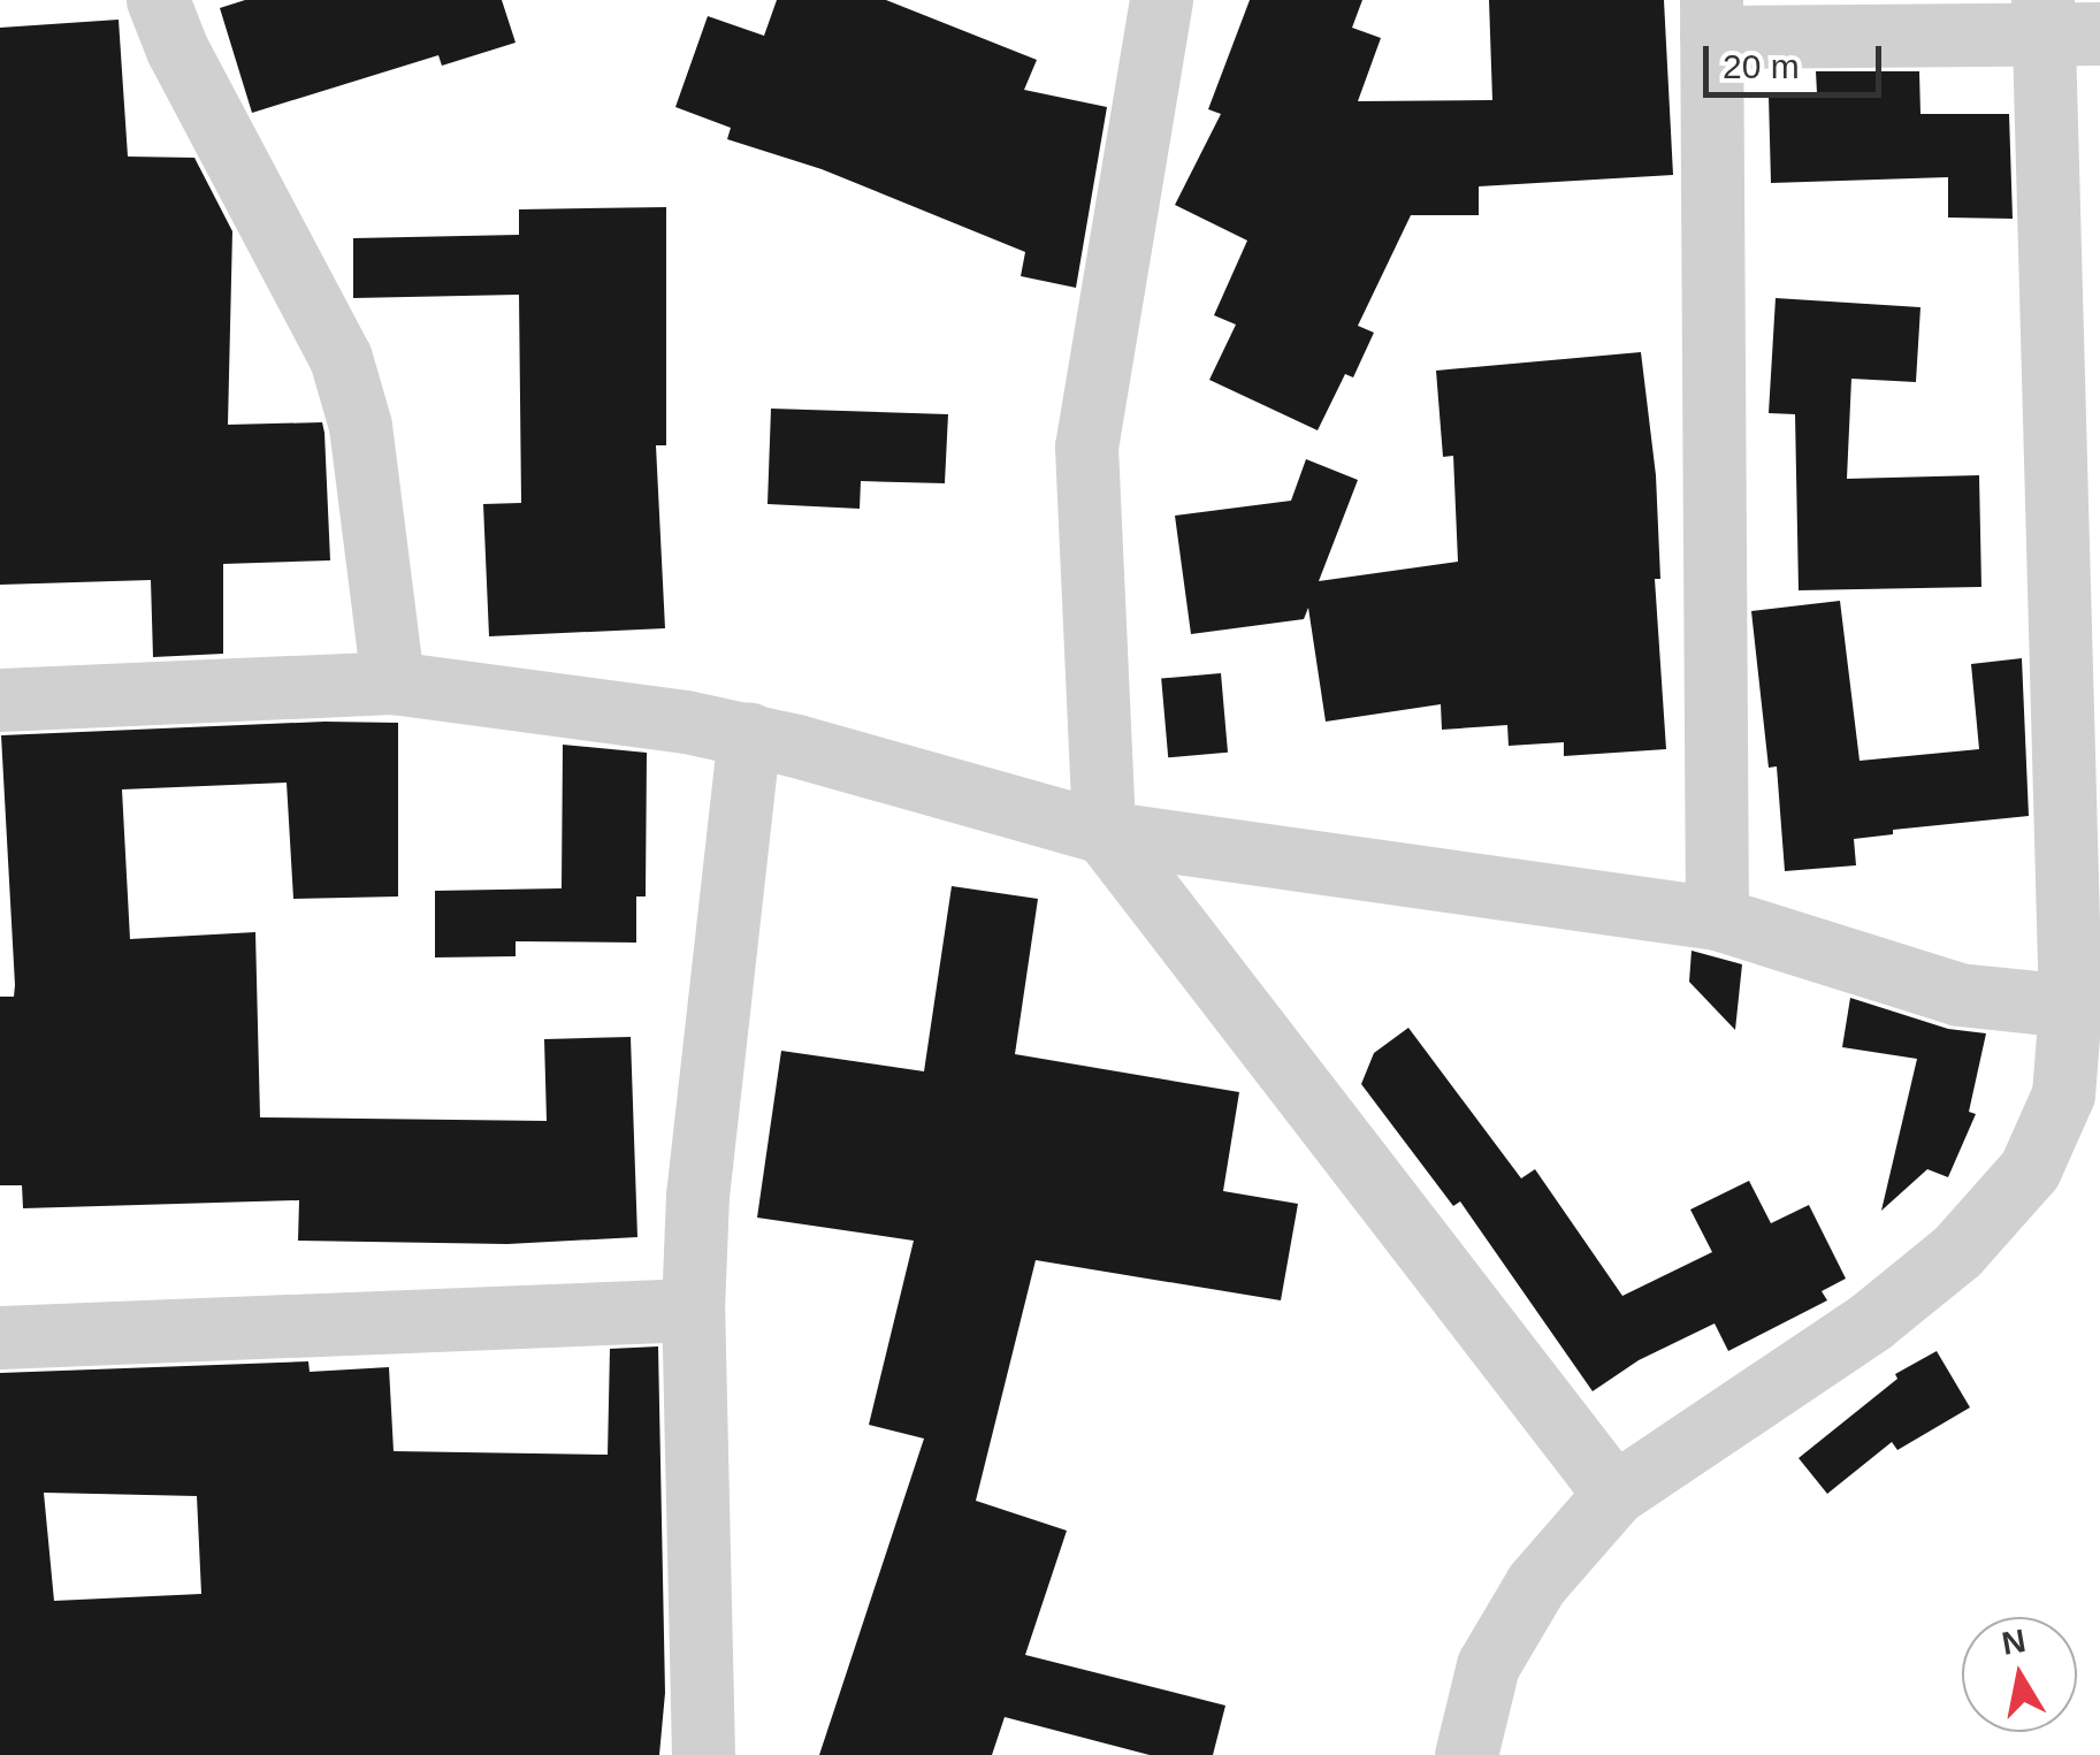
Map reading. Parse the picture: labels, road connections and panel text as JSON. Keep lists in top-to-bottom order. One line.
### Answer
{"scale_bar":"20 m","north":"top"}
